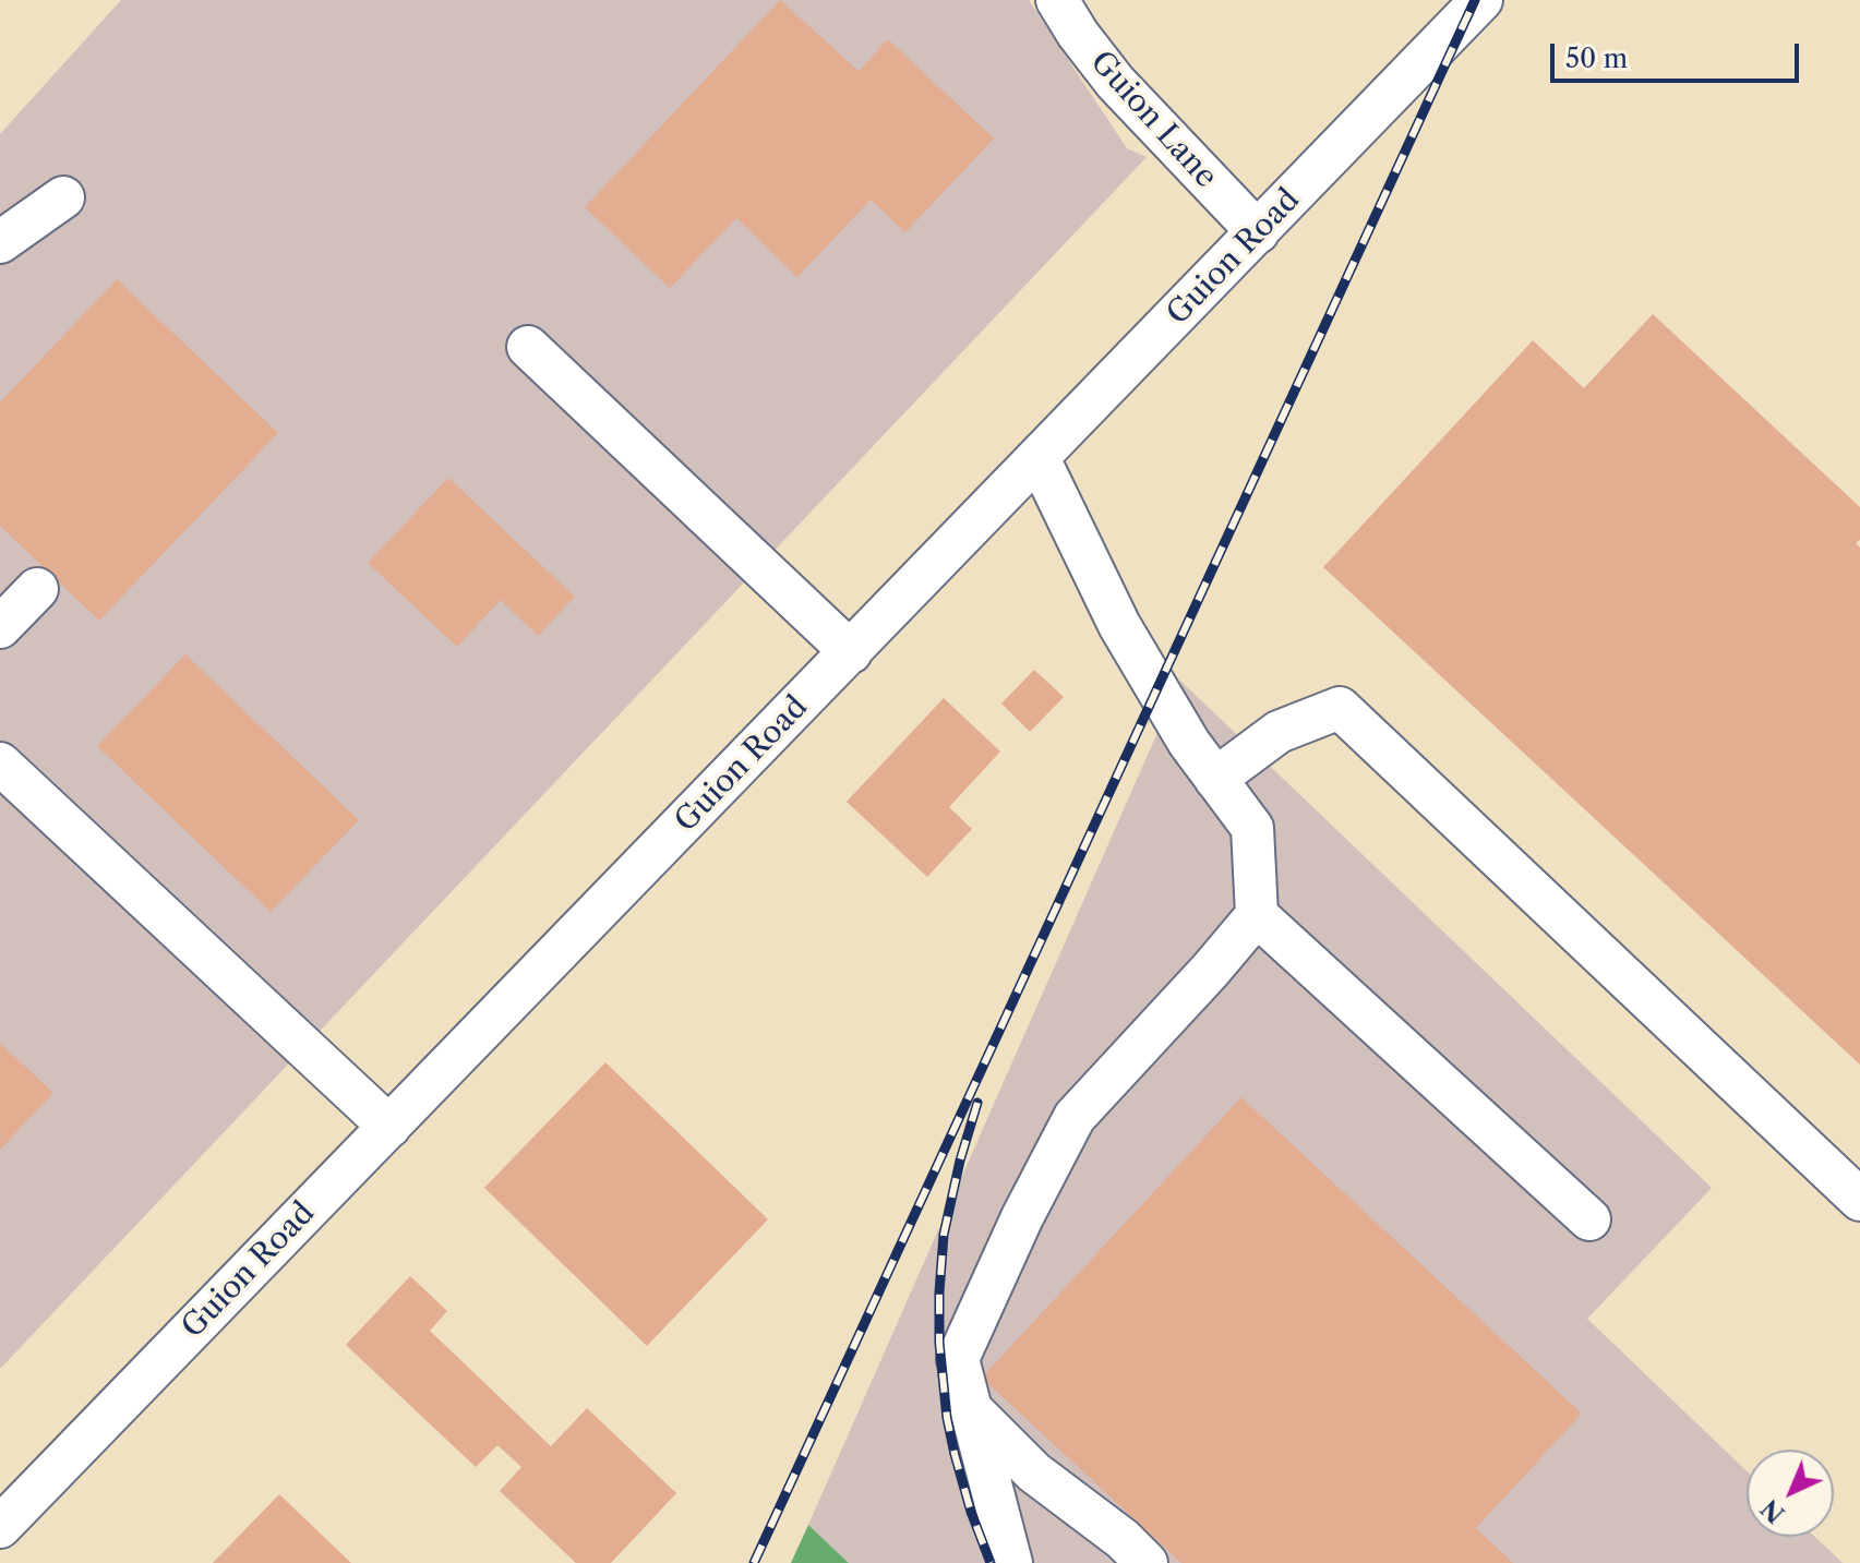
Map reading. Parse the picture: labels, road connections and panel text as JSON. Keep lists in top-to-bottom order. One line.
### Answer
{"streets":{"street":["Guion Lane","Guion Road"]},"crossings":[["Guion Lane","Guion Road"]],"scale_bar":"50 m","north":"bottom left"}
